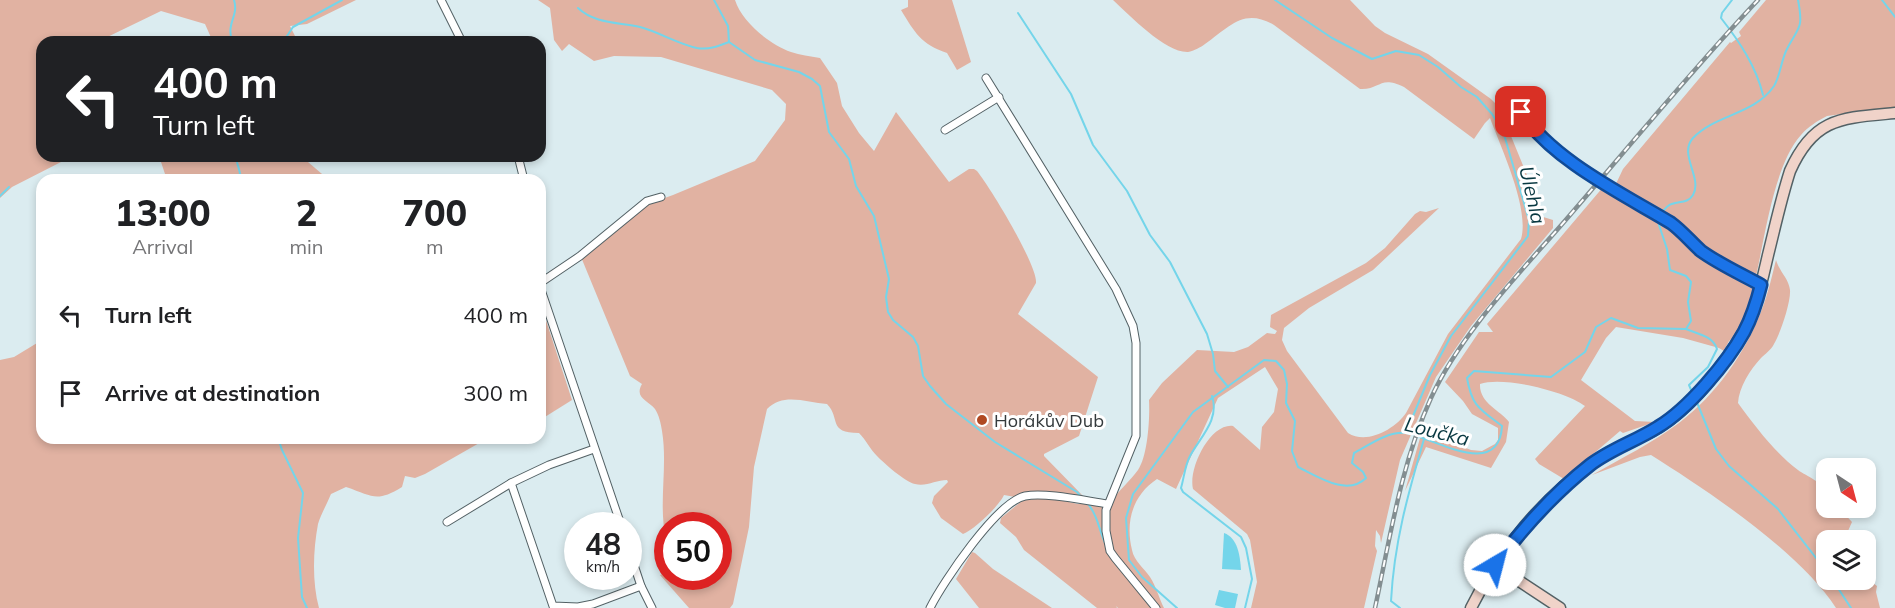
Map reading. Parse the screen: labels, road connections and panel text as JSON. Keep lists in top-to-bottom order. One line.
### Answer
{"water":["Úlehla","Loučka"],"places":["Horákův Dub"],"north":"bottom right","page":{"turn":["400 m","Turn left"],"eta":["13:00","Arrival","2","min","700","m"],"list":[{"name":"Turn left","value":"400 m"},{"name":"Arrive at destination","value":"300 m"}],"speed":"48 km/h","limit":"50"}}
